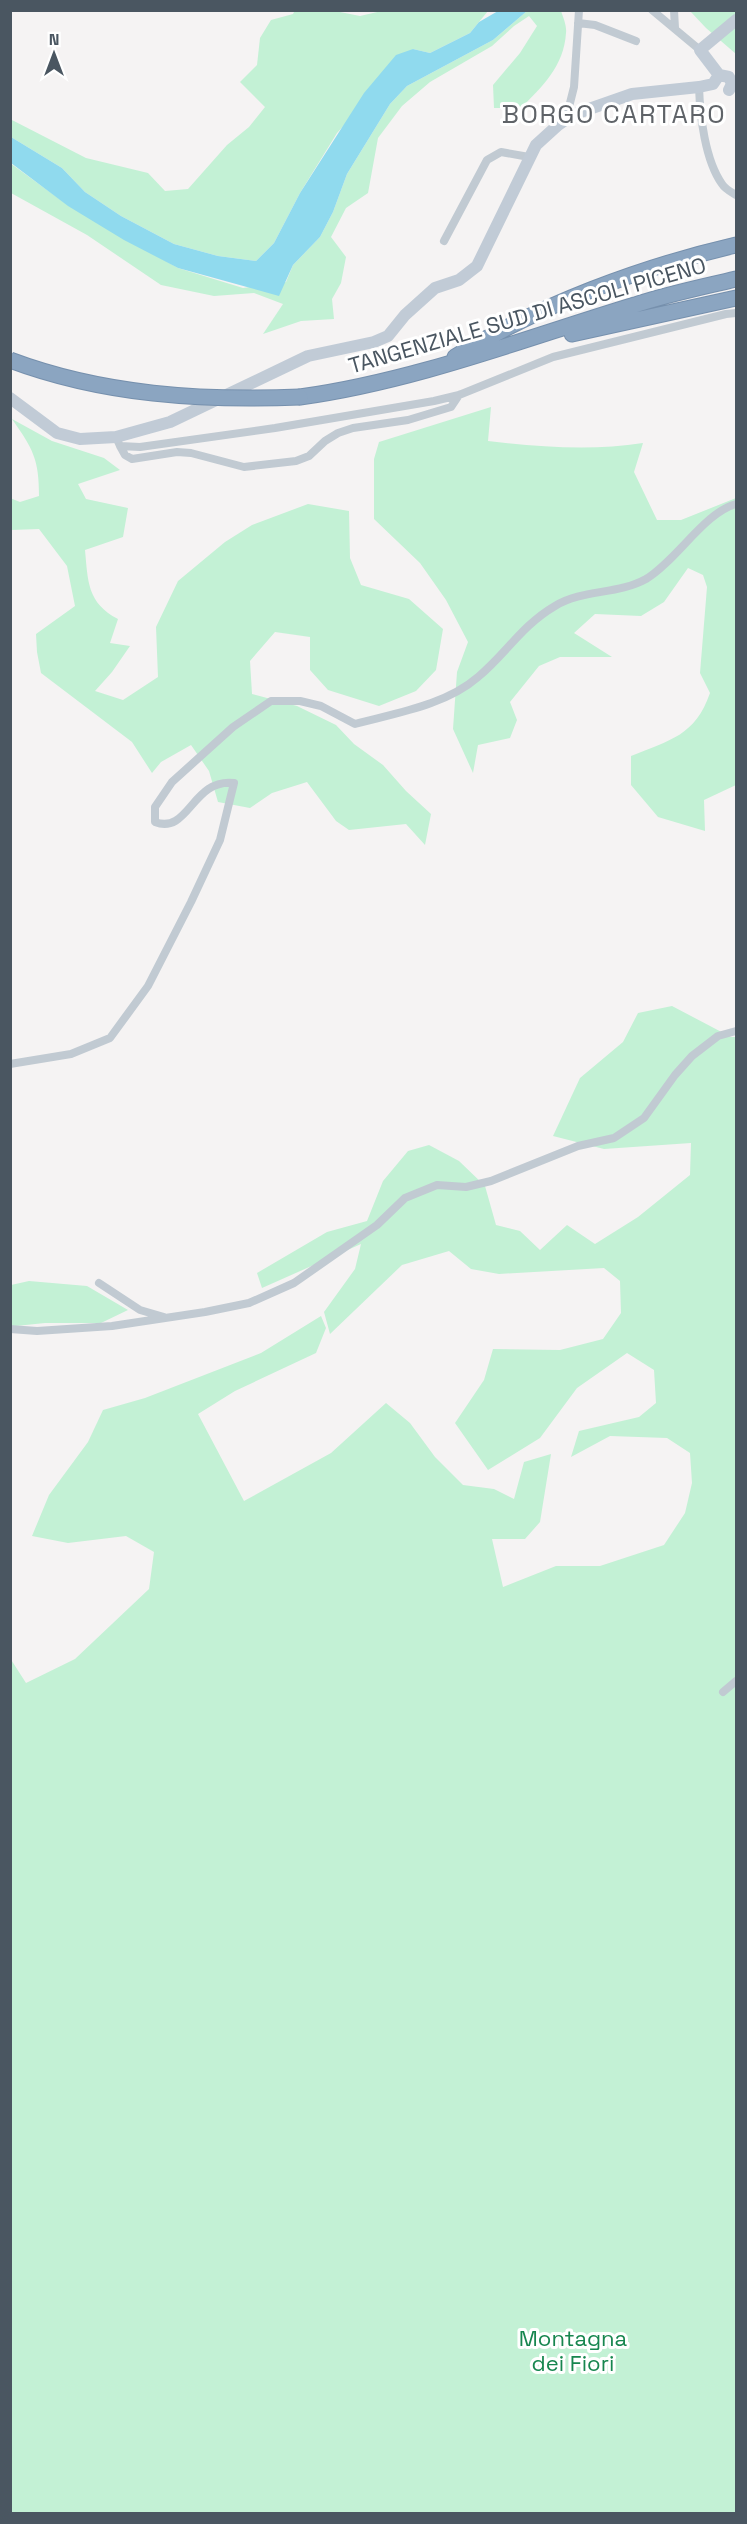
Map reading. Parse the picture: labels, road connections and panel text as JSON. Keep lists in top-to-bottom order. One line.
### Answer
{"streets":{"highway":["TANGENZIALE SUD DI ASCOLI PICENO"]},"districts":["BORGO CARTARO"],"parks":["Montagna dei Fiori"],"north":"top"}
